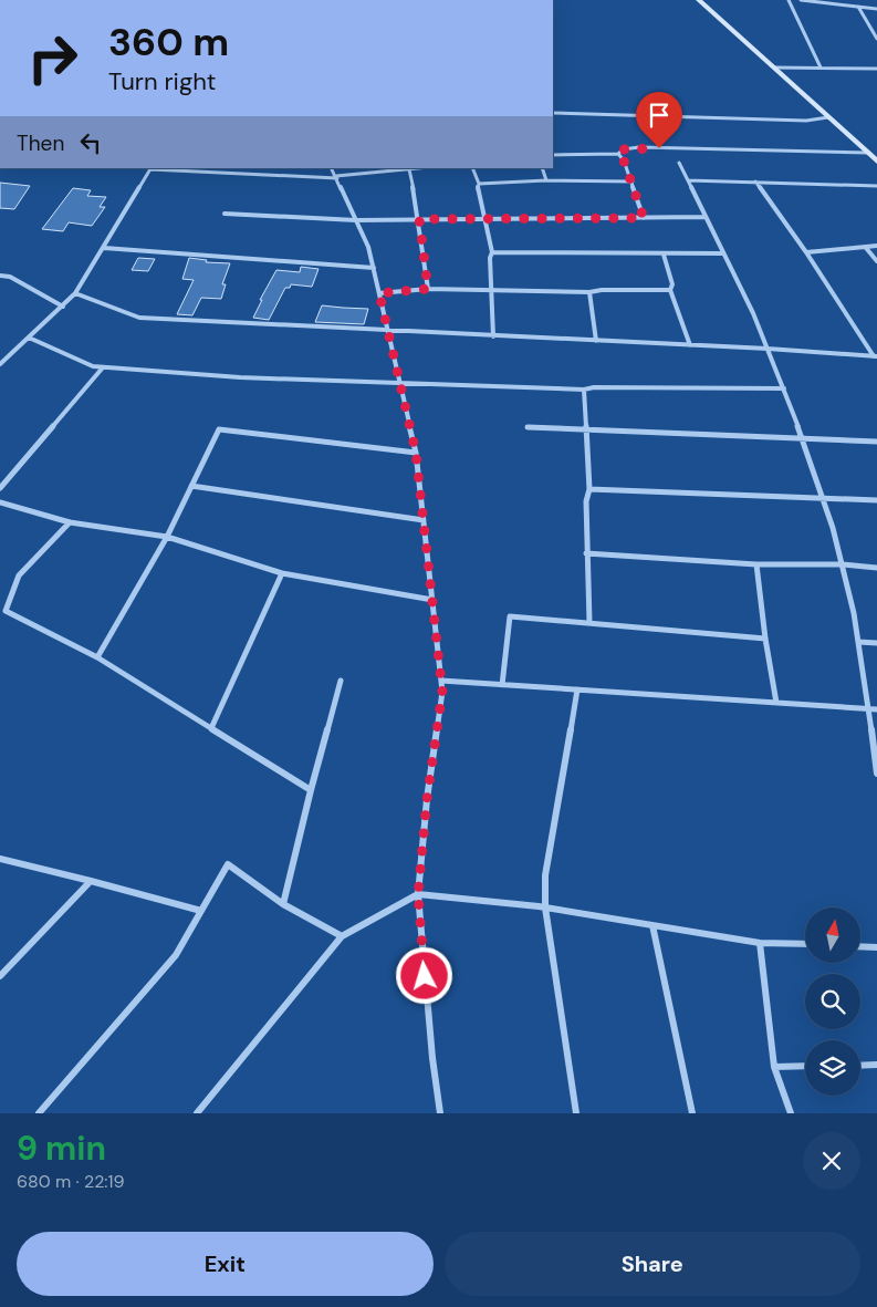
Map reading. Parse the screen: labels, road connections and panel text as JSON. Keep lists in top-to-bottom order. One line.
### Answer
{"north":"top","page":{"turn":["360 m","Turn right"],"then":"Then","heading":["9 min","680 m · 22:19"],"buttons":["Exit","Share"]}}
